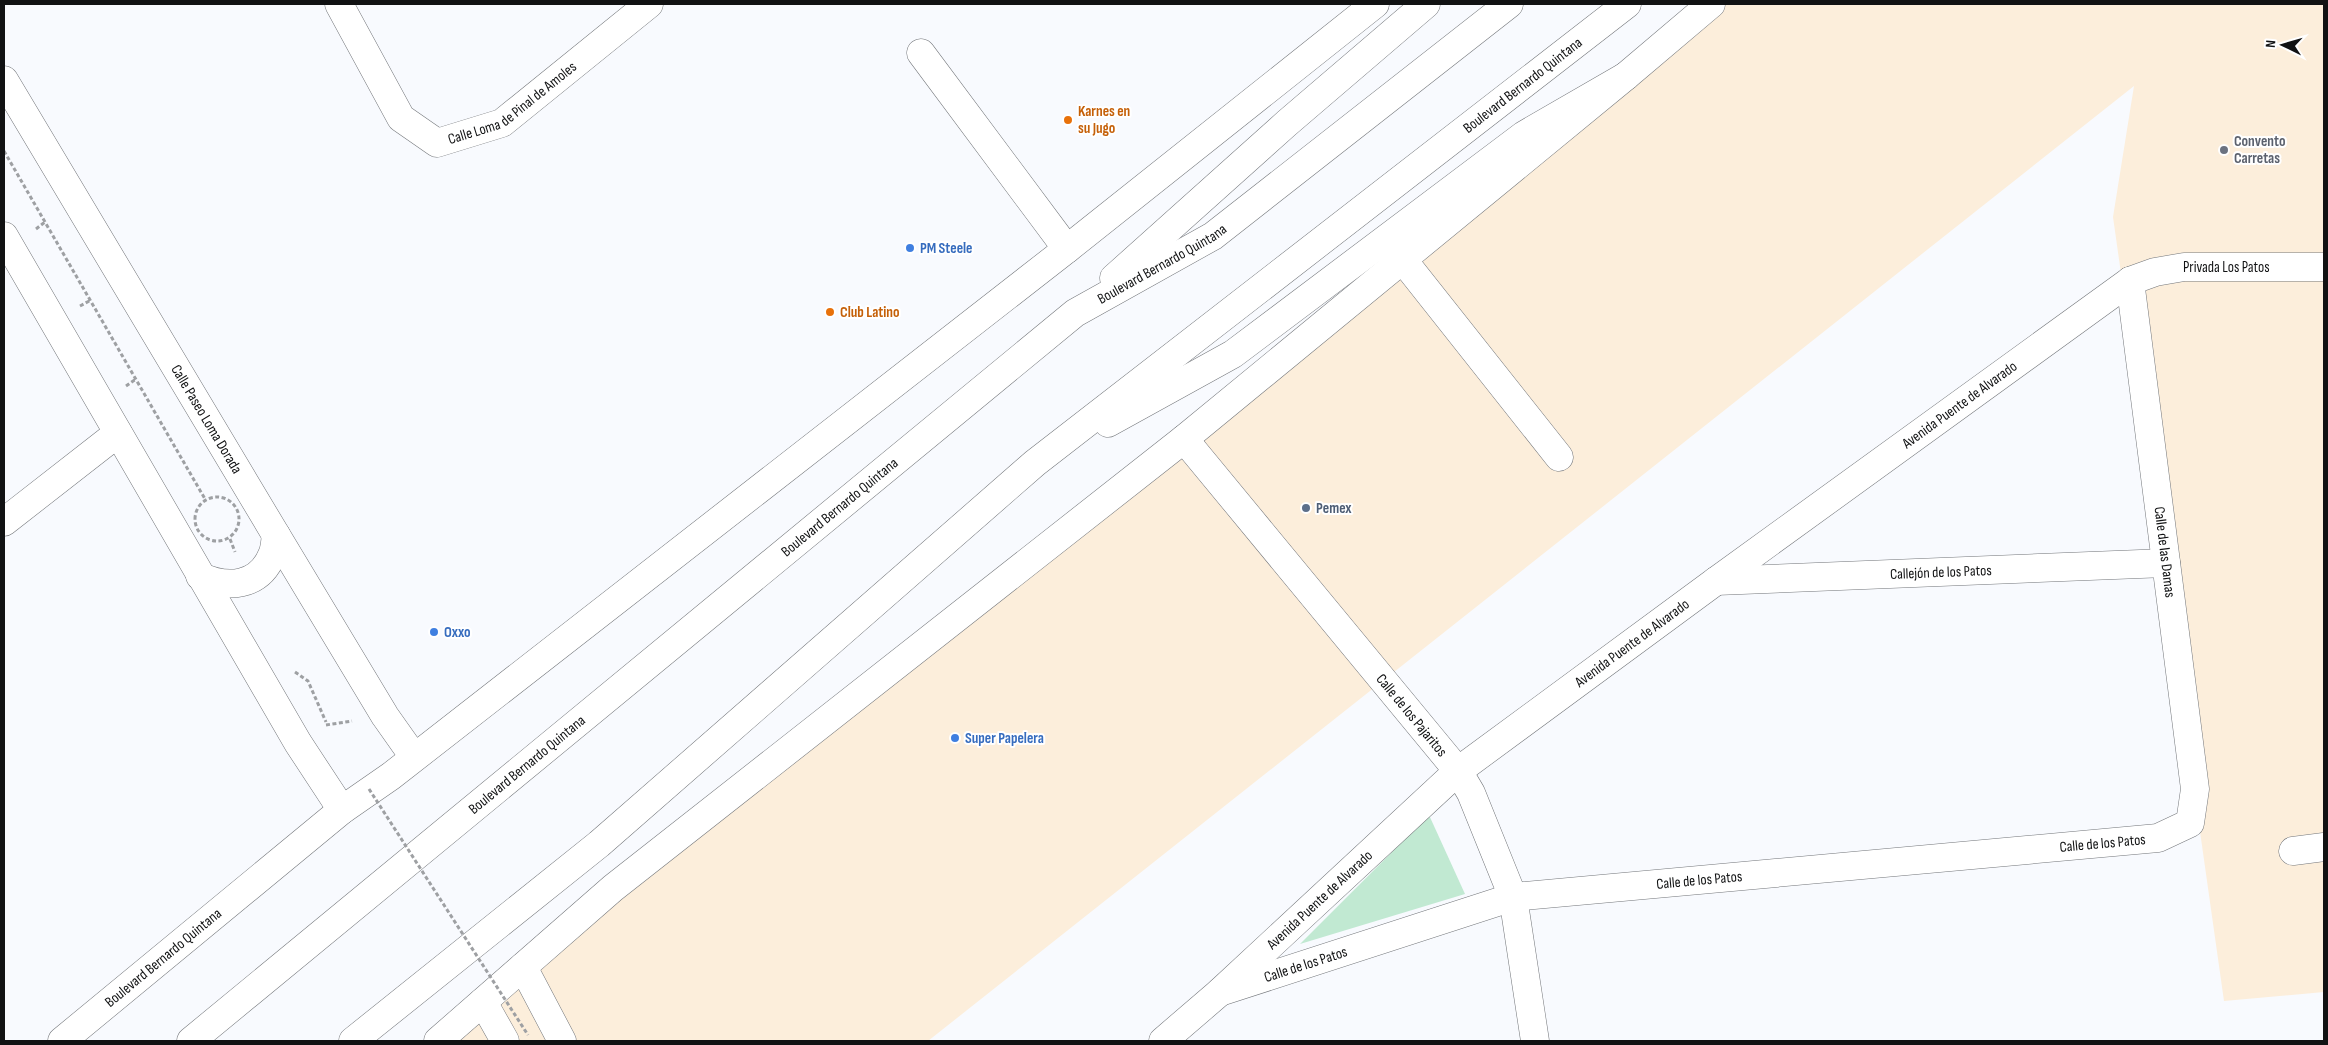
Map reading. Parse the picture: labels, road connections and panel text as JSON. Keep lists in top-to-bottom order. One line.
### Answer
{"streets":{"main road":["Boulevard Bernardo Quintana","Calle Loma de Pinal de Amoles","Privada Los Patos","Avenida Puente de Alvarado","Calle Paseo Loma Dorada","Calle de las Damas","Callejón de los Patos","Calle de los Pajaritos","Calle de los Patos"]},"crossings":[["Boulevard Bernardo Quintana","Calle Paseo Loma Dorada"],["Privada Los Patos","Avenida Puente de Alvarado"],["Privada Los Patos","Calle de las Damas"],["Avenida Puente de Alvarado","Calle de las Damas"],["Avenida Puente de Alvarado","Callejón de los Patos"],["Avenida Puente de Alvarado","Calle de los Pajaritos"],["Avenida Puente de Alvarado","Calle de los Patos"],["Calle de las Damas","Callejón de los Patos"],["Calle de las Damas","Calle de los Patos"],["Calle de los Pajaritos","Calle de los Patos"]],"places":["Karnes en su Jugo","Convento Carretas","PM Steele","Club Latino","Pemex","Oxxo","Super Papelera"],"north":"left"}
